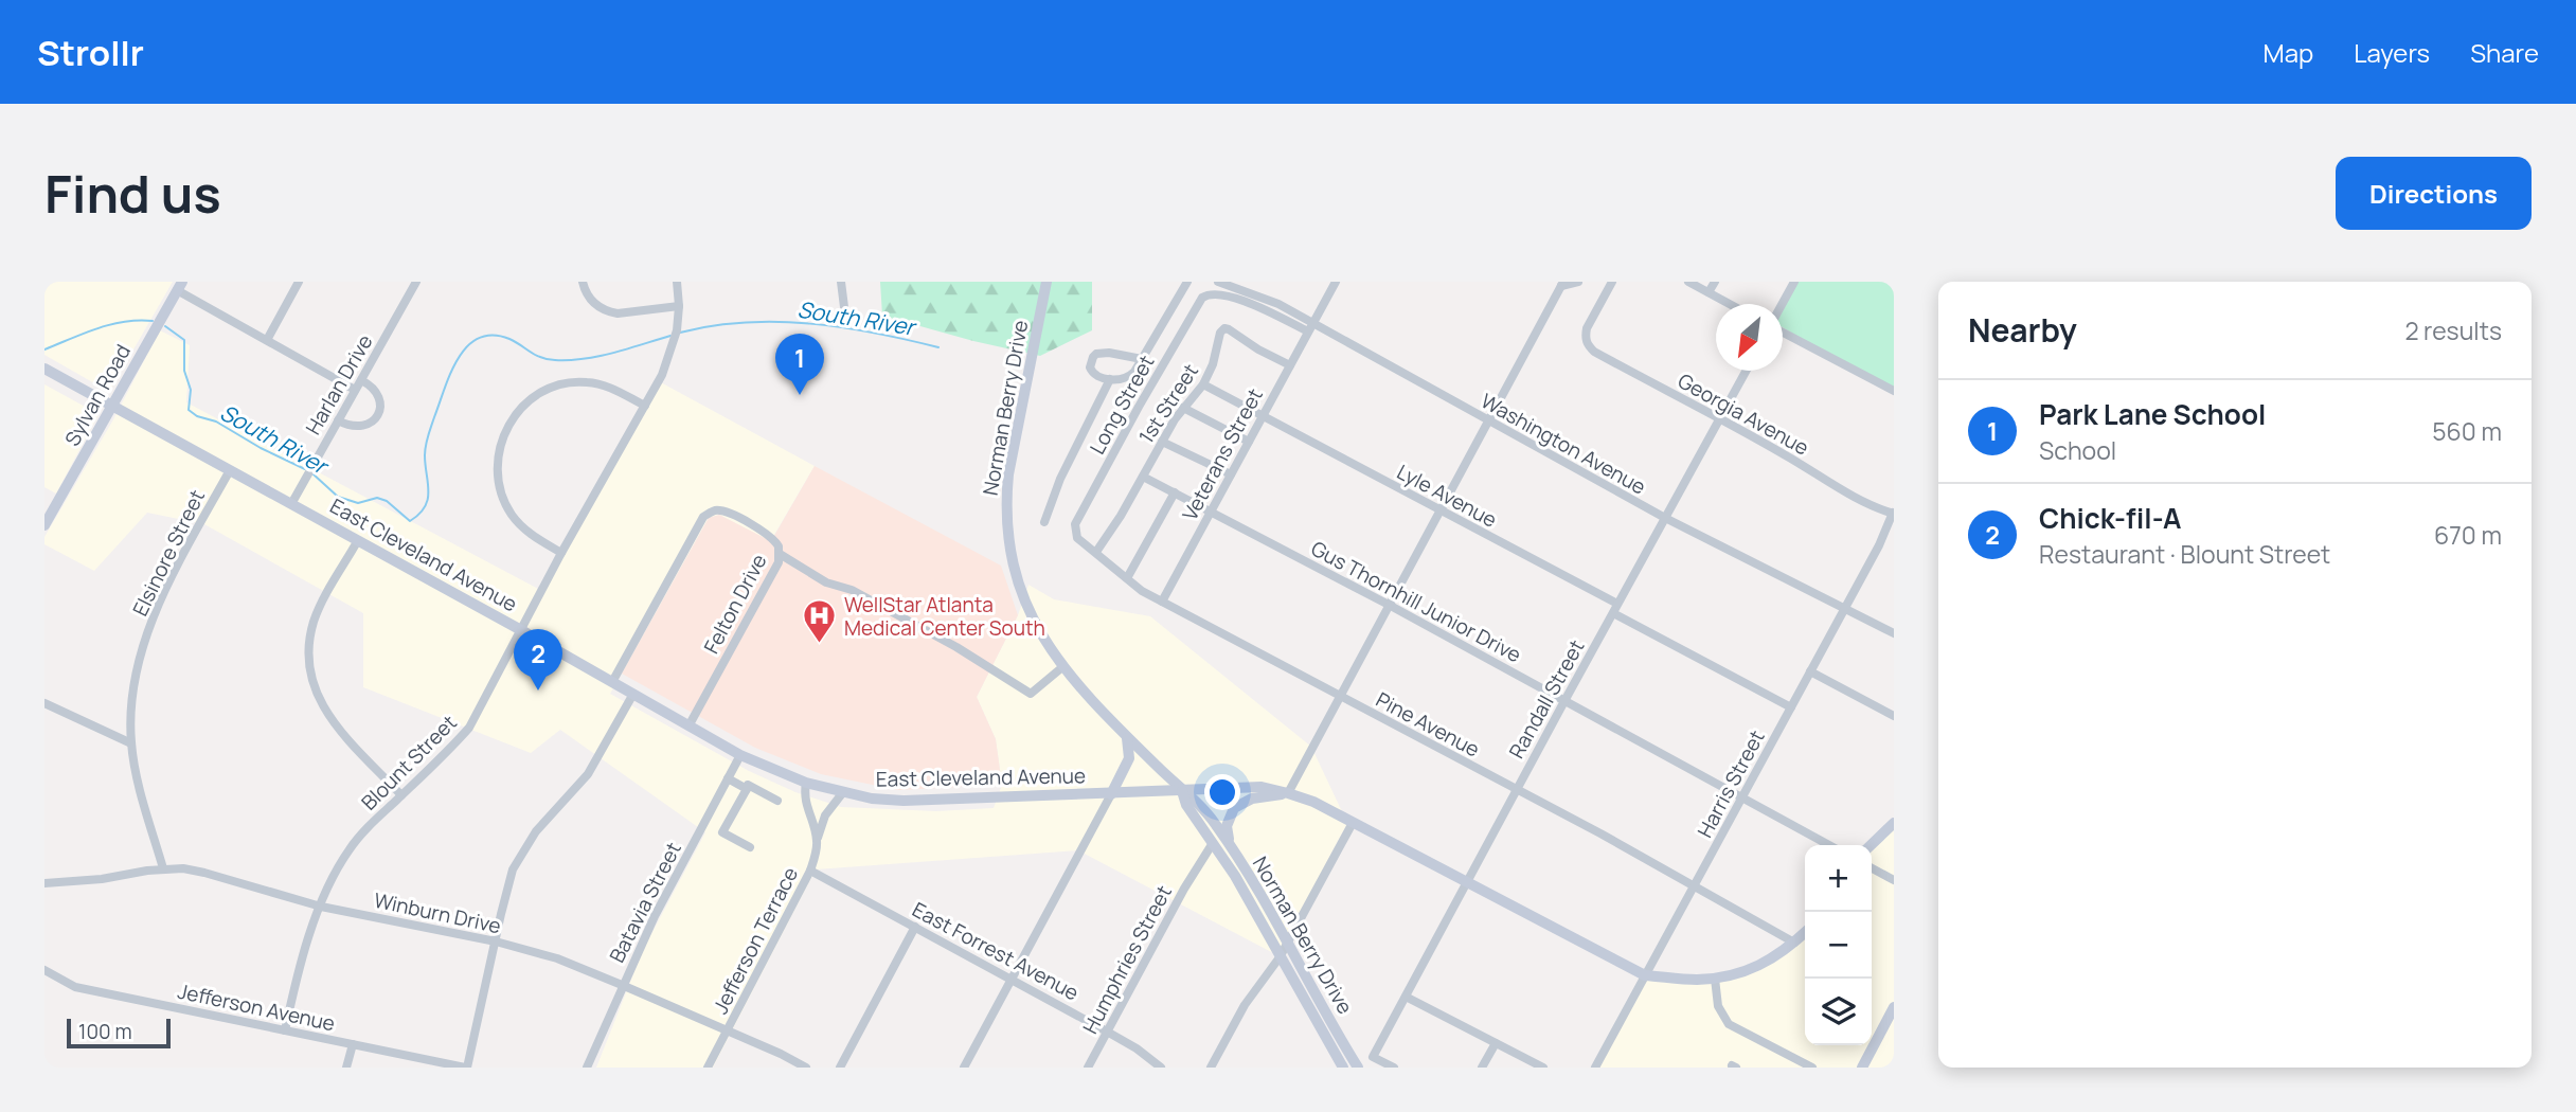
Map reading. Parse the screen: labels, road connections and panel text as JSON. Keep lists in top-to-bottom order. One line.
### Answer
{"streets":{"main road":["Sylvan Road","Norman Berry Drive","East Cleveland Avenue"],"street":["Harlan Drive","1st Street","Long Street","Georgia Avenue","Washington Avenue","Veterans Street","Lyle Avenue","Elsinore Street","Gus Thornhill Junior Drive","Felton Drive","Randall Street","Pine Avenue","Blount Street","Harris Street","Batavia Street","Winburn Drive","Jefferson Terrace","East Forrest Avenue","Humphries Street","Jefferson Avenue"]},"crossings":[["Harlan Drive","East Cleveland Avenue"],["Sylvan Road","East Cleveland Avenue"],["1st Street","Long Street"],["1st Street","Veterans Street"],["1st Street","Lyle Avenue"],["1st Street","Gus Thornhill Junior Drive"],["Long Street","Washington Avenue"],["Long Street","Veterans Street"],["Long Street","Pine Avenue"],["Norman Berry Drive","East Cleveland Avenue"],["Norman Berry Drive","Humphries Street"],["Georgia Avenue","Randall Street"],["Georgia Avenue","Harris Street"],["Washington Avenue","Veterans Street"],["Washington Avenue","Randall Street"],["Washington Avenue","Harris Street"],["Veterans Street","Lyle Avenue"],["Veterans Street","Gus Thornhill Junior Drive"],["Veterans Street","Pine Avenue"],["Lyle Avenue","Randall Street"],["Lyle Avenue","Harris Street"],["Elsinore Street","East Cleveland Avenue"],["Elsinore Street","Winburn Drive"],["East Cleveland Avenue","Felton Drive"],["East Cleveland Avenue","Randall Street"],["East Cleveland Avenue","Pine Avenue"],["East Cleveland Avenue","Blount Street"],["East Cleveland Avenue","Harris Street"],["East Cleveland Avenue","Batavia Street"],["East Cleveland Avenue","Jefferson Terrace"],["Gus Thornhill Junior Drive","Randall Street"],["Gus Thornhill Junior Drive","Harris Street"],["Randall Street","Pine Avenue"],["Pine Avenue","Harris Street"],["Blount Street","Winburn Drive"],["Blount Street","Jefferson Avenue"],["Batavia Street","Winburn Drive"],["Winburn Drive","Jefferson Terrace"],["Jefferson Terrace","East Forrest Avenue"],["East Forrest Avenue","Humphries Street"]],"water":["South River"],"places":{"hospital":["WellStar Atlanta Medical Center South"]},"scale_bar":"100 m","north":"bottom left","page":{"header":"Strollr","nav":["Map","Layers","Share"],"buttons":"Directions","title":"Find us","heading":["Nearby","2 results"],"pins":["1","2"],"list":[{"mark":"1","name":"Park Lane School","note":"School","value":"560 m"},{"mark":"2","name":"Chick-fil-A","note":"Restaurant · Blount Street","value":"670 m"}],"map_buttons":["+","−"],"scale":"100 m"}}
